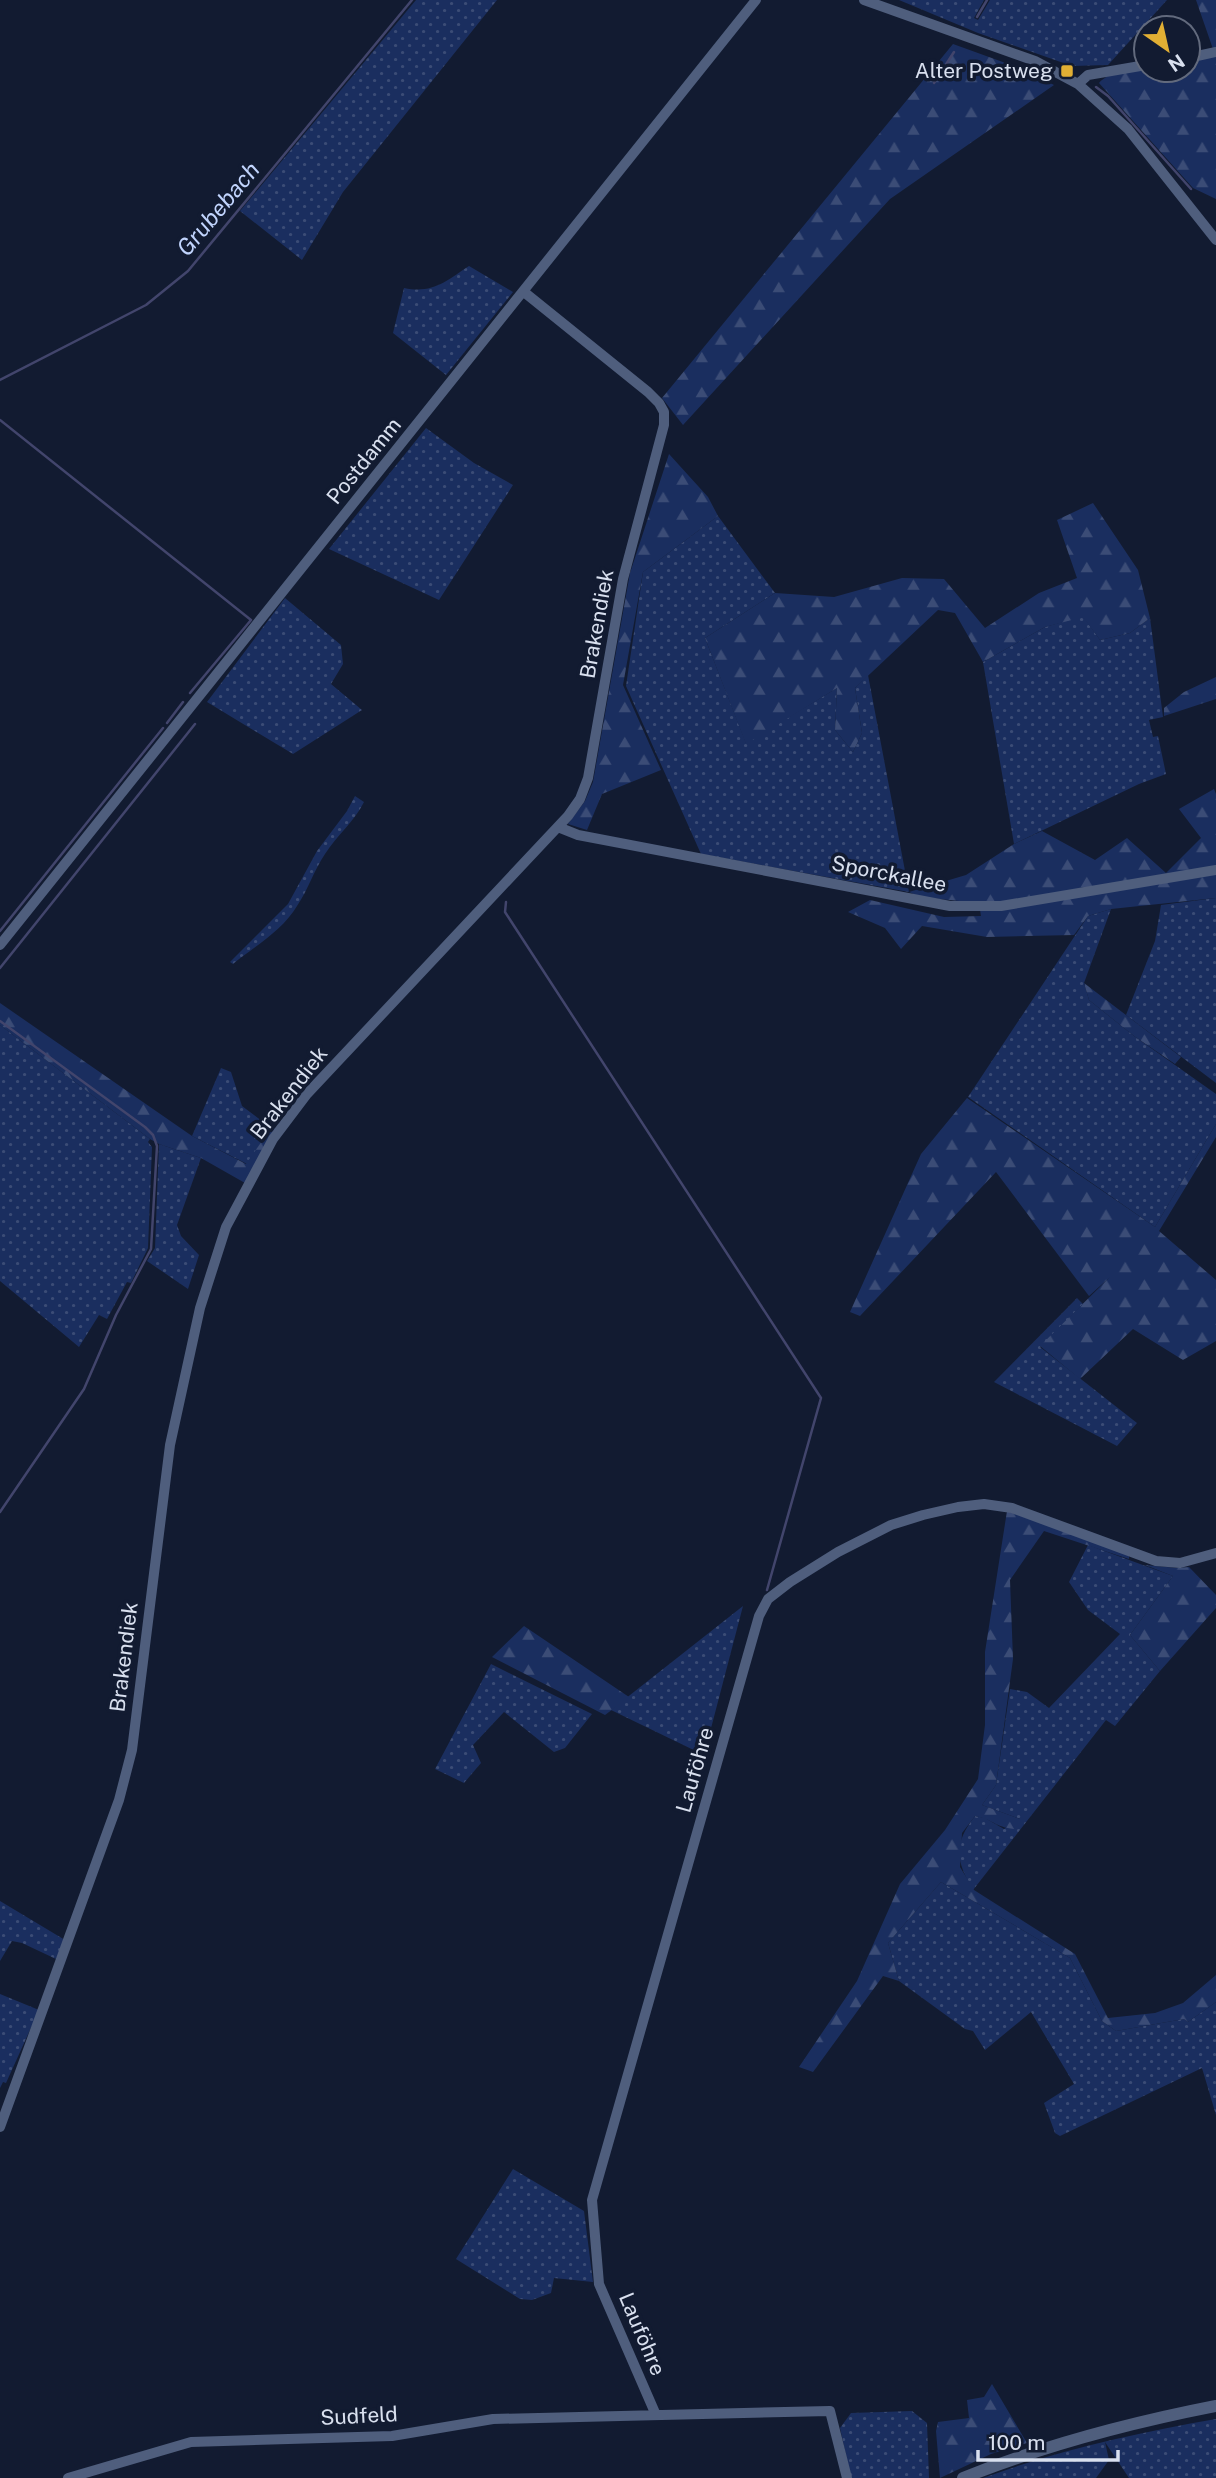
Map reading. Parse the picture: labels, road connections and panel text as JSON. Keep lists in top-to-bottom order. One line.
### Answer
{"streets":{"street":["Postdamm","Brakendiek","Sporckallee","Lauföhre","Sudfeld"]},"crossings":[["Postdamm","Brakendiek"],["Brakendiek","Sporckallee"],["Lauföhre","Sudfeld"]],"water":["Grubebach"],"places":{"transit":["Alter Postweg"]},"scale_bar":"100 m","north":"bottom right"}
